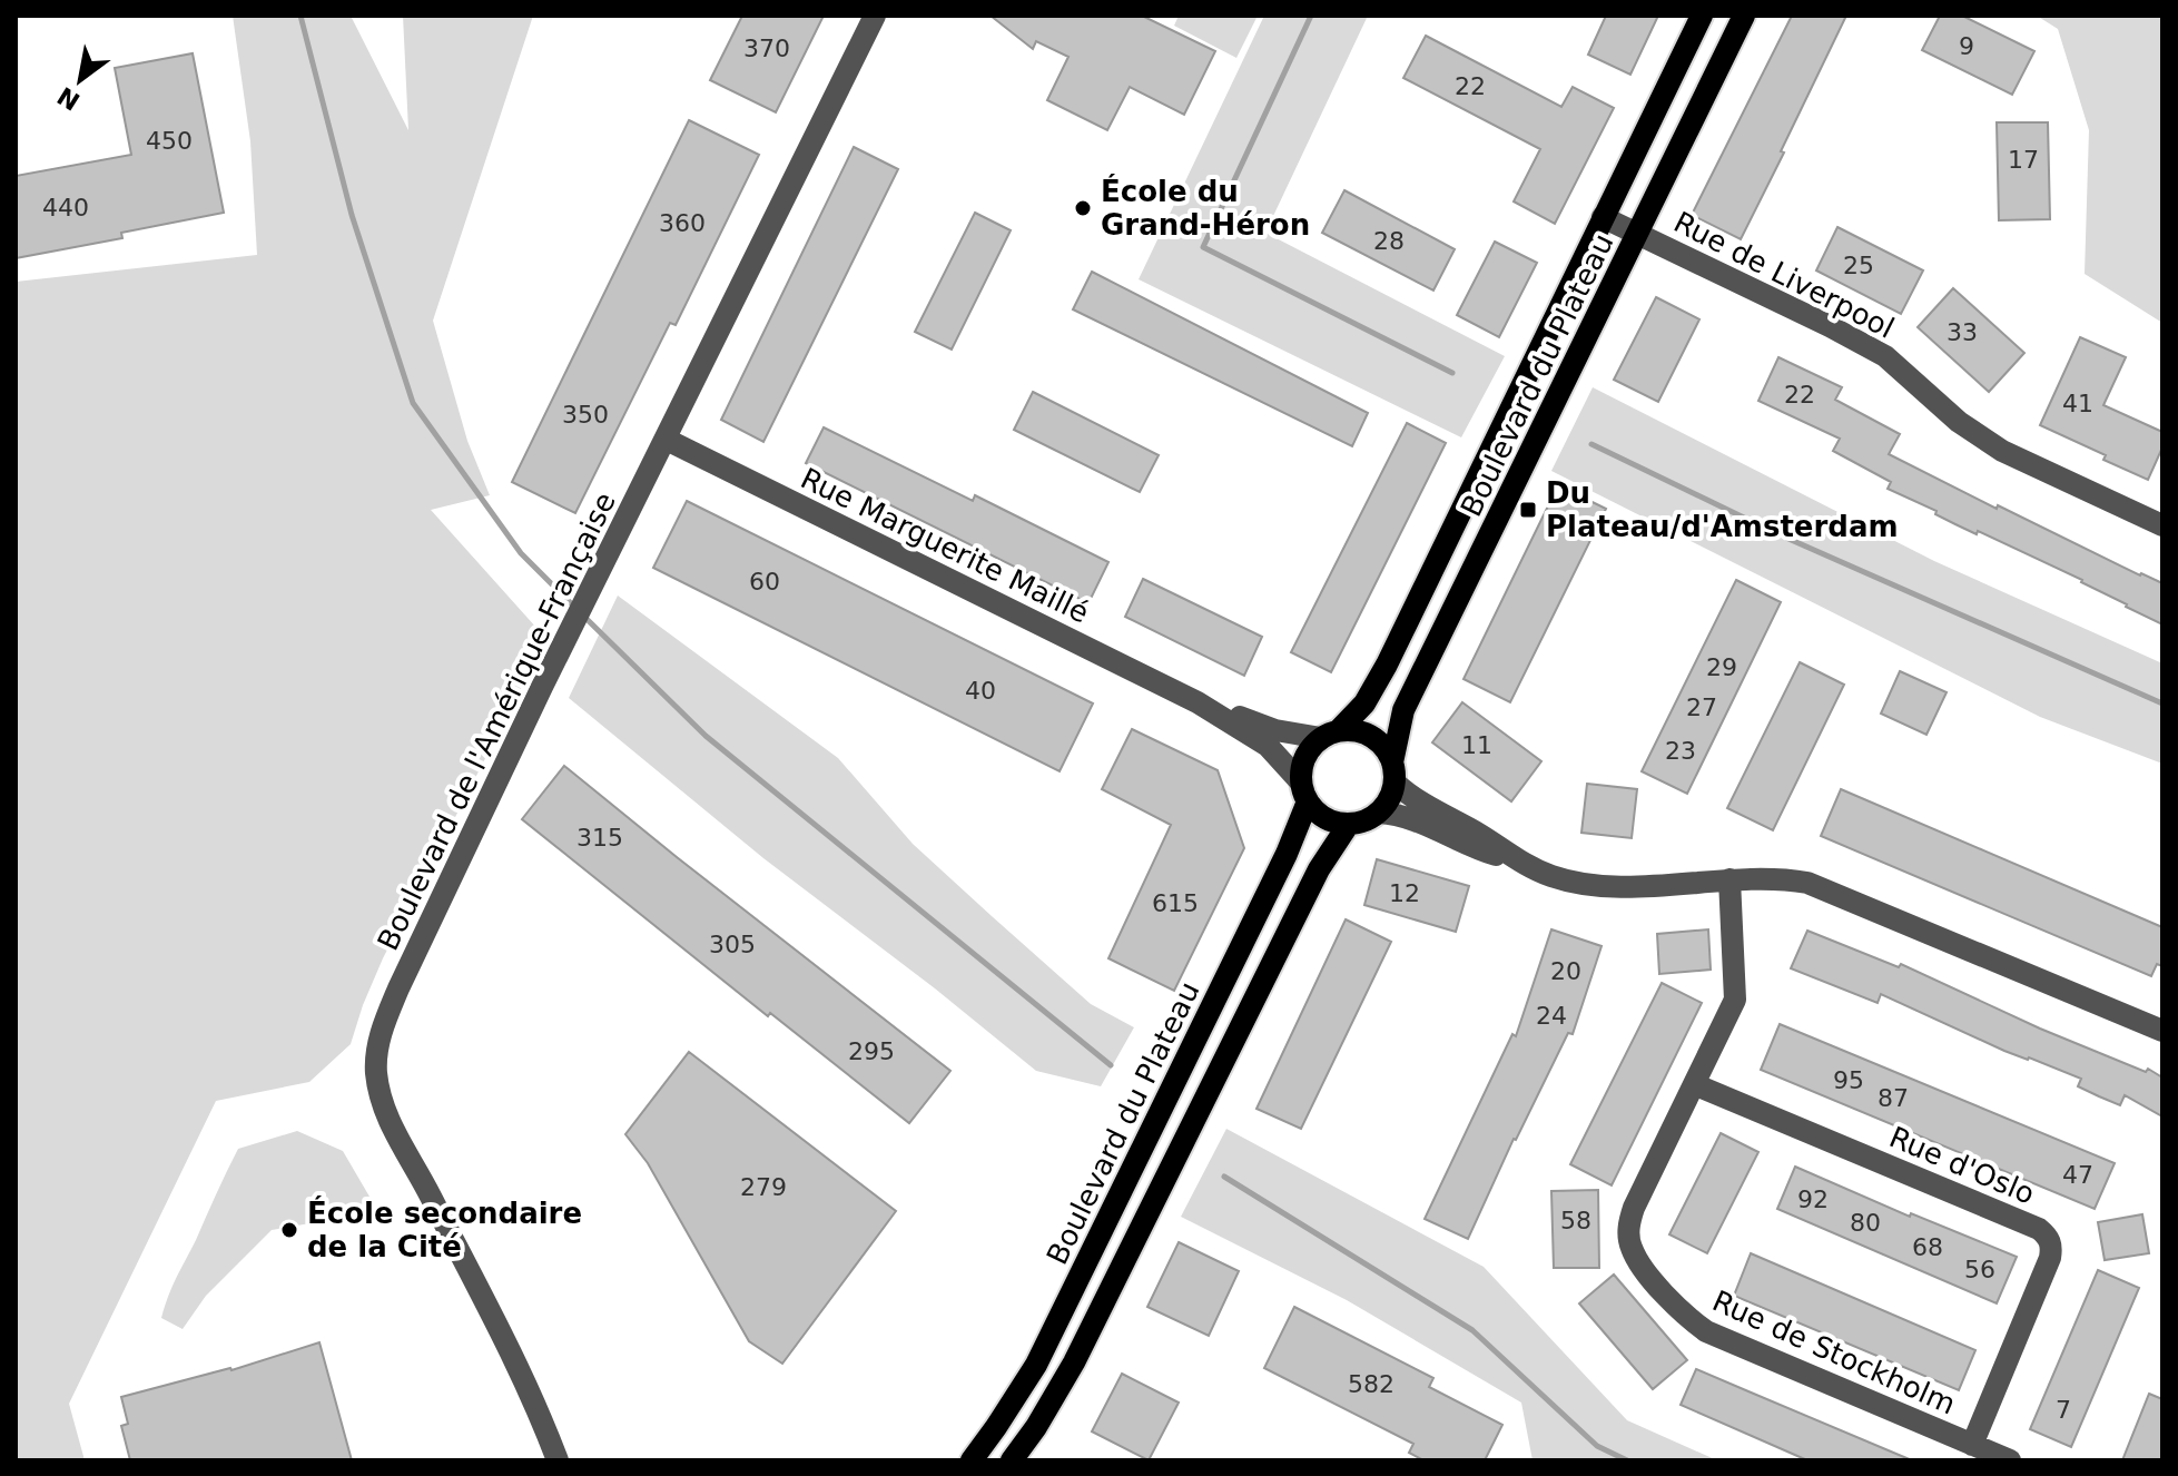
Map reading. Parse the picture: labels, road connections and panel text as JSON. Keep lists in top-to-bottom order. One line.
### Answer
{"streets":{"main road":["Boulevard du Plateau"],"street":["Rue de Liverpool","Rue Marguerite Maillé","Boulevard de l'Amérique-Française","Rue d'Oslo","Rue de Stockholm"]},"crossings":[["Rue de Liverpool","Boulevard du Plateau"],["Boulevard du Plateau","Rue Marguerite Maillé"],["Rue Marguerite Maillé","Boulevard de l'Amérique-Française"],["Rue d'Oslo","Rue de Stockholm"]],"places":{"other":["École du Grand-Héron","École secondaire de la Cité"],"transit":["Du Plateau/d'Amsterdam"]},"house_numbers":["9","370","22","450","17","440","360","28","25","33","22","41","350","60","29","40","27","11","23","315","12","615","305","20","24","295","95","87","47","279","92","58","80","68","56","582","7"],"north":"bottom left"}
